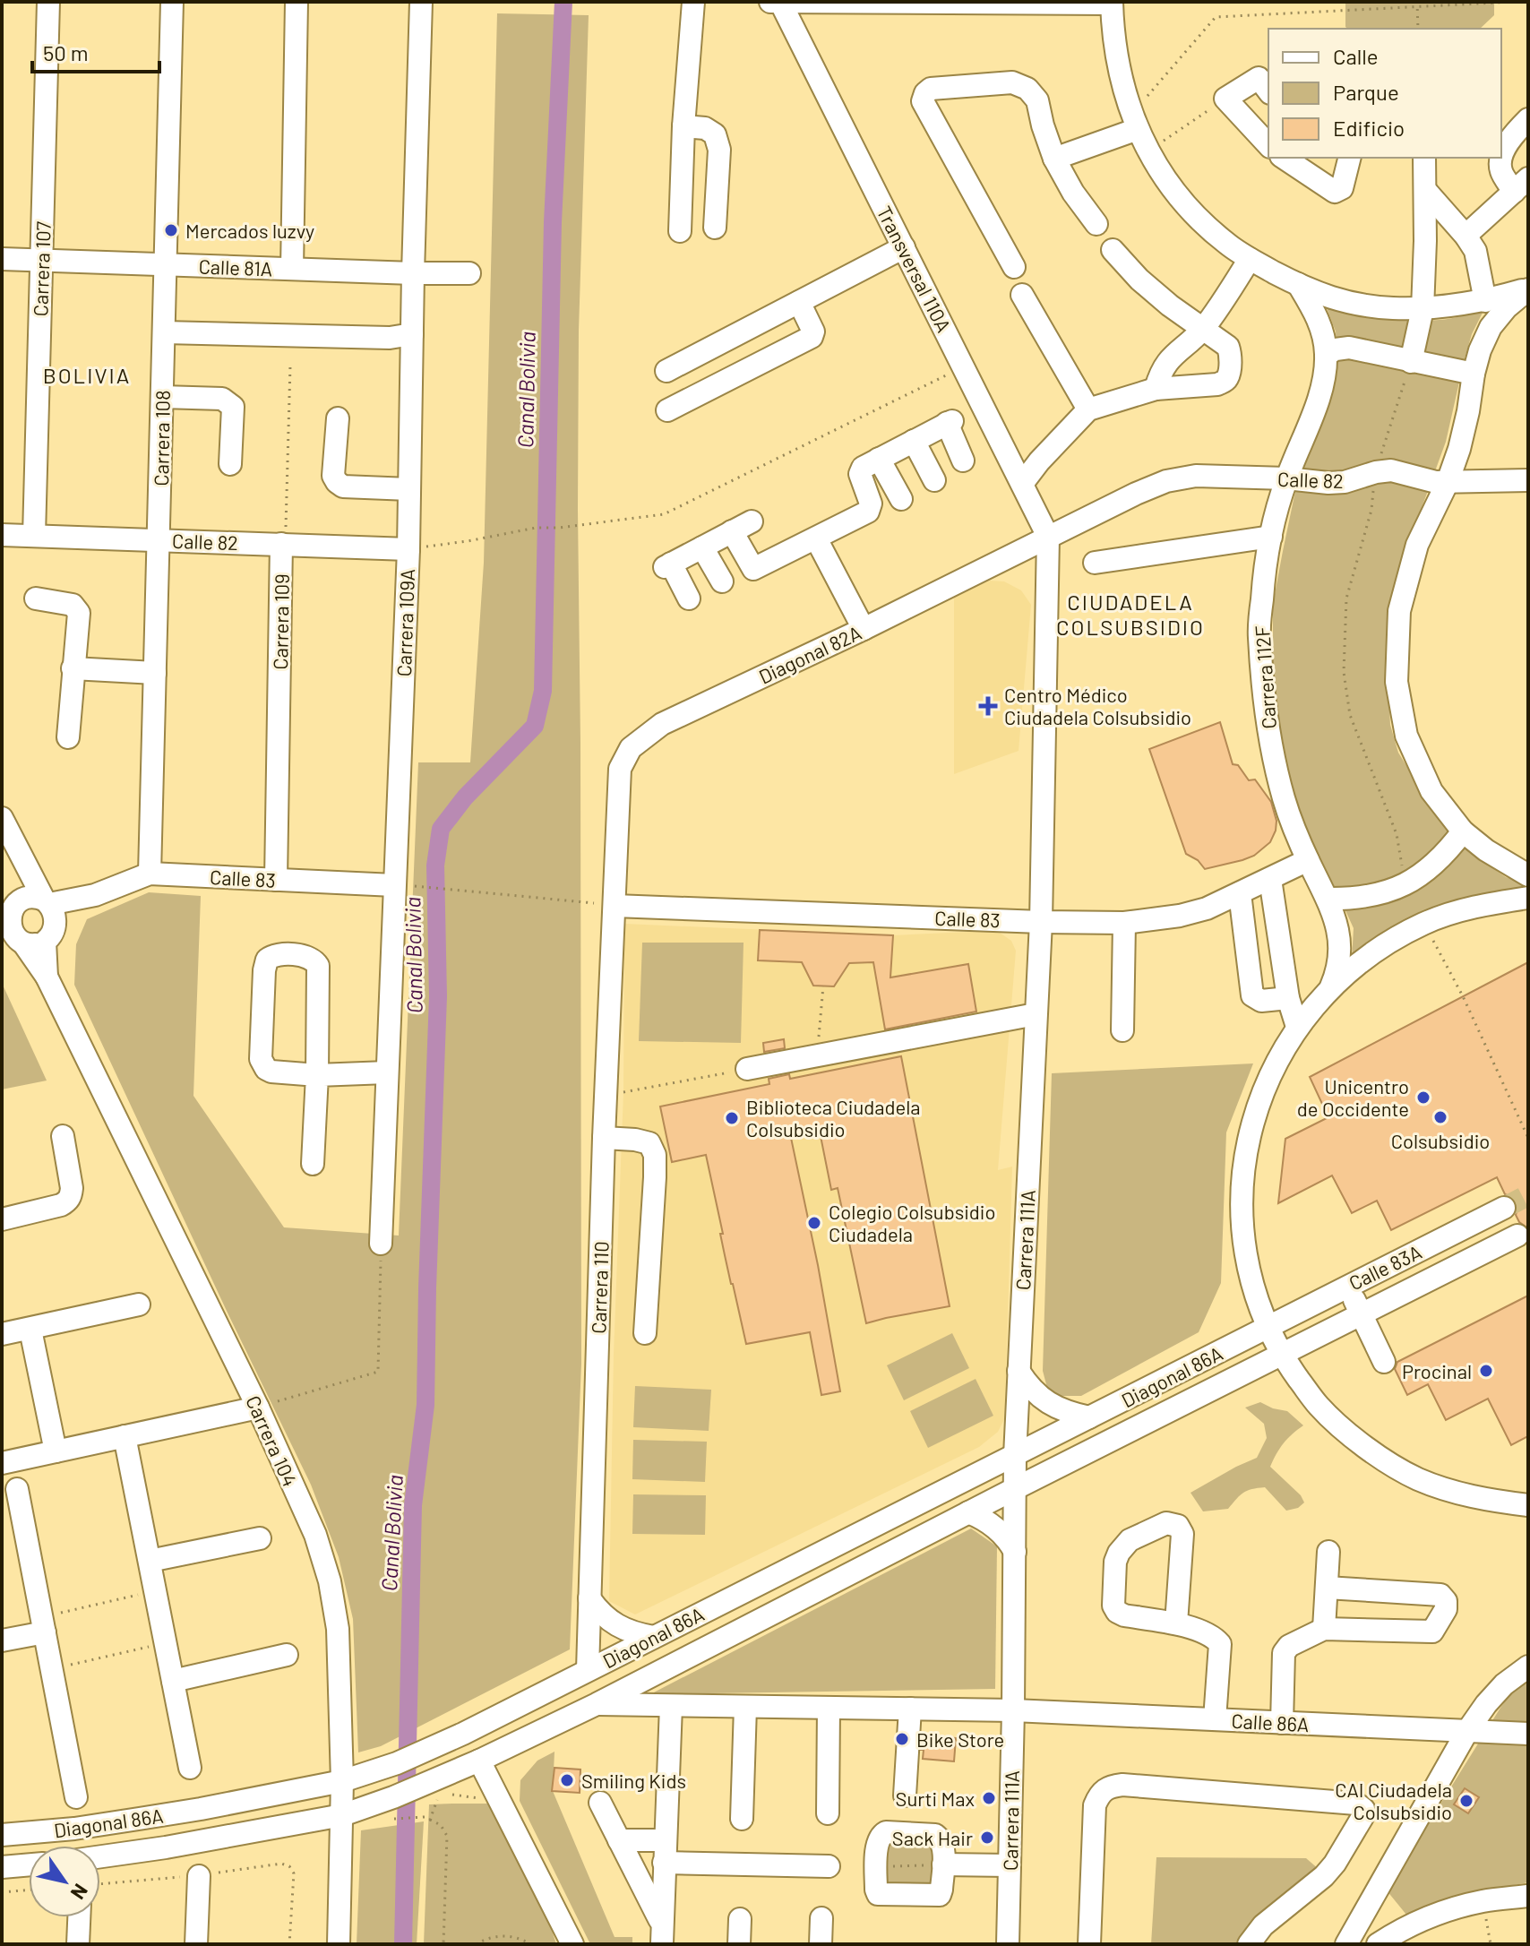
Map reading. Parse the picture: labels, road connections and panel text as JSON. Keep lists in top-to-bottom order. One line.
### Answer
{"streets":{"street":["Calle 81A","Carrera 107","Transversal 110A","Carrera 108","Calle 82","Carrera 109","Carrera 109A","Diagonal 82A","Carrera 112F","Calle 83","Carrera 111A","Calle 83A","Carrera 110","Diagonal 86A","Carrera 104","Calle 86A"]},"crossings":[["Calle 81A","Carrera 107"],["Calle 81A","Carrera 108"],["Calle 81A","Carrera 109A"],["Carrera 107","Calle 82"],["Transversal 110A","Diagonal 82A"],["Transversal 110A","Carrera 111A"],["Carrera 108","Calle 82"],["Carrera 108","Calle 83"],["Calle 82","Carrera 109"],["Calle 82","Carrera 109A"],["Calle 82","Diagonal 82A"],["Calle 82","Carrera 112F"],["Carrera 109","Calle 83"],["Carrera 109A","Calle 83"],["Diagonal 82A","Calle 83"],["Diagonal 82A","Carrera 111A"],["Diagonal 82A","Carrera 110"],["Carrera 112F","Calle 83"],["Calle 83","Carrera 111A"],["Calle 83","Carrera 110"],["Calle 83","Carrera 104"],["Carrera 111A","Diagonal 86A"],["Carrera 111A","Calle 86A"],["Calle 83A","Diagonal 86A"],["Carrera 110","Diagonal 86A"],["Diagonal 86A","Carrera 104"],["Diagonal 86A","Calle 86A"]],"districts":["BOLIVIA","CIUDADELA COLSUBSIDIO"],"water":["Canal Bolivia"],"places":{"other":["Mercados luzvy","Unicentro de Occidente","Colsubsidio","Biblioteca Ciudadela Colsubsidio","Colegio Colsubsidio Ciudadela","Procinal","Bike Store","Smiling Kids","Surti Max","CAI Ciudadela Colsubsidio","Sack Hair"],"health":["Centro Médico Ciudadela Colsubsidio"]},"legend":["Calle","Parque","Edificio"],"scale_bar":"50 m","north":"bottom right"}
